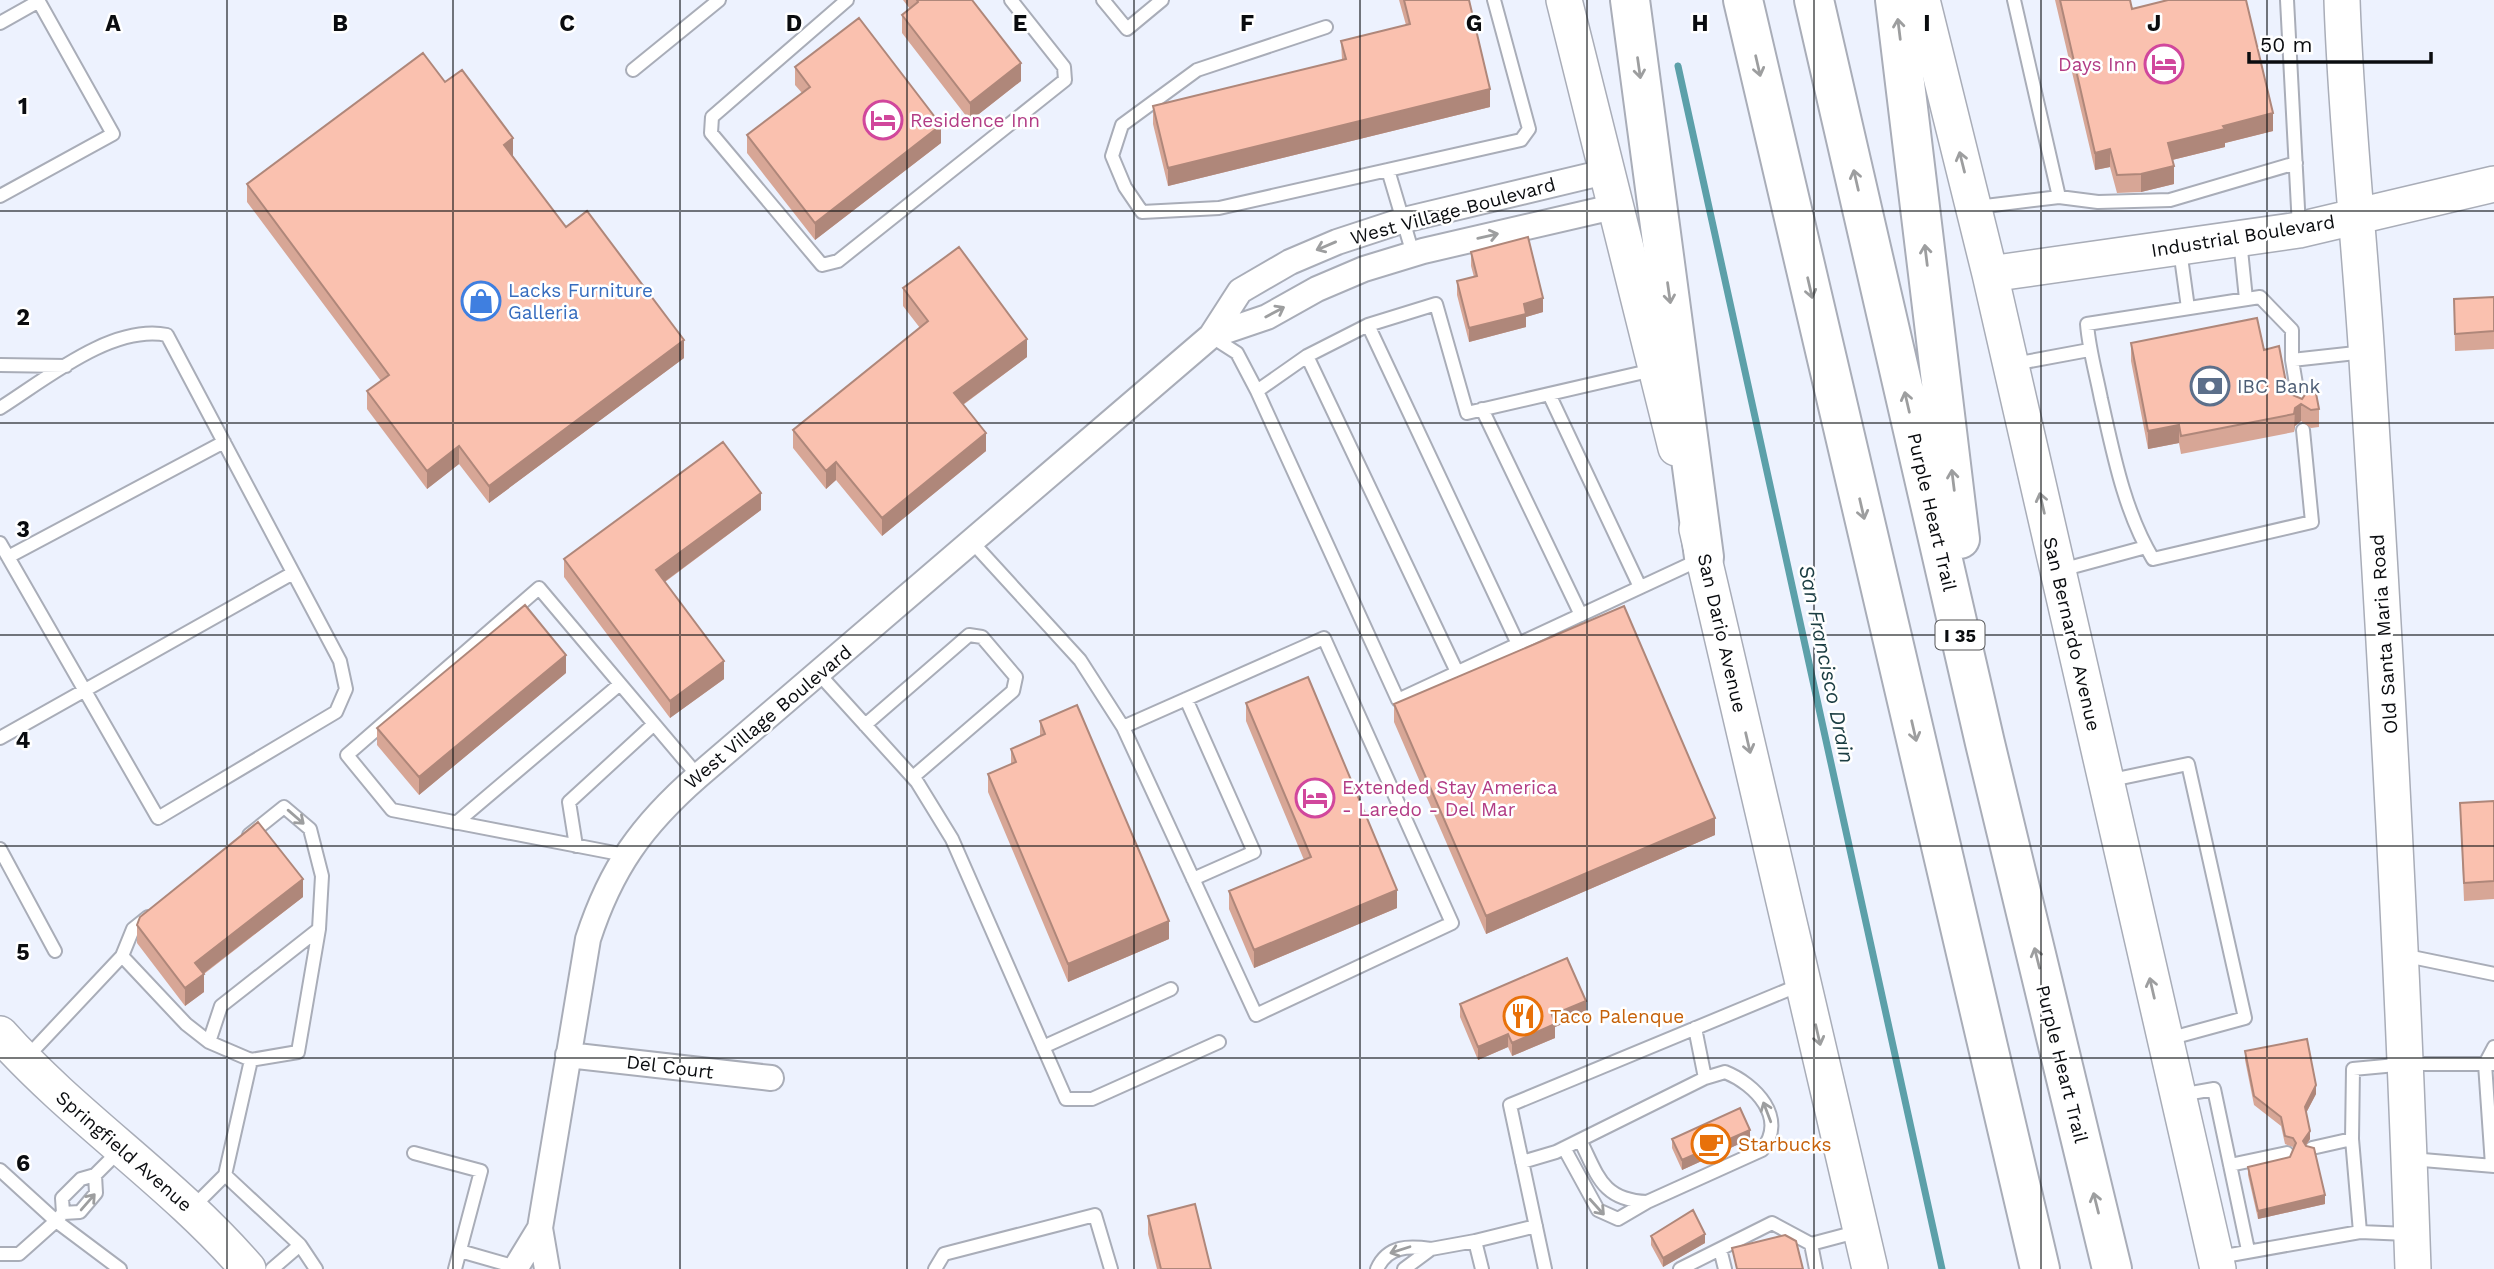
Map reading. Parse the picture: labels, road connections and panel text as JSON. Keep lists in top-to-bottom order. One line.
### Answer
{"streets":{"highway":["Purple Heart Trail","I 35"],"main road":["Industrial Boulevard","San Dario Avenue","San Bernardo Avenue","Old Santa Maria Road","Springfield Avenue"],"street":["West Village Boulevard","Del Court"]},"crossings":[["West Village Boulevard","San Dario Avenue"],["West Village Boulevard","Del Court"],["Industrial Boulevard","San Bernardo Avenue"],["Industrial Boulevard","Old Santa Maria Road"]],"one_way":["San Dario Avenue","San Bernardo Avenue"],"water":["San Francisco Drain"],"places":{"hotel":["Days Inn","Residence Inn","Extended Stay America - Laredo - Del Mar"],"shop":["Lacks Furniture Galleria"],"bank":["IBC Bank"],"restaurant":["Taco Palenque"],"cafe":["Starbucks"]},"scale_bar":"50 m","grid":{"columns":["A","B","C","D","E","F","G","H","I","J"],"rows":["1","2","3","4","5","6"]}}
